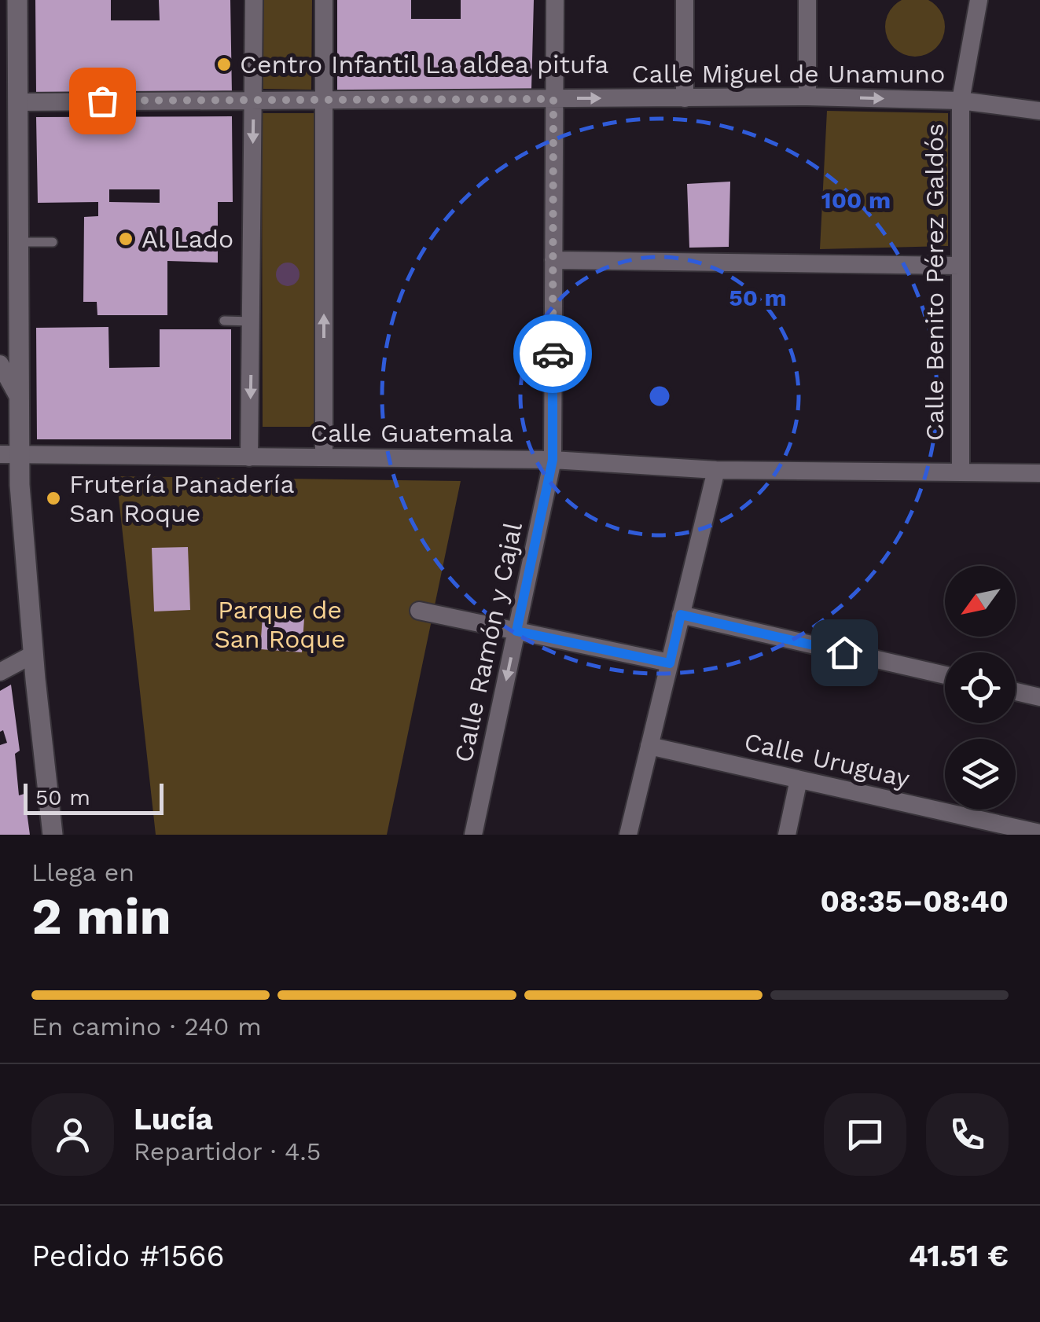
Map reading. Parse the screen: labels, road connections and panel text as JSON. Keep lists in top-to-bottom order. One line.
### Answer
{"streets":{"street":["Calle Miguel de Unamuno","Calle Benito Pérez Galdós","Calle Guatemala","Calle Ramón y Cajal","Calle Uruguay"]},"crossings":[["Calle Miguel de Unamuno","Calle Benito Pérez Galdós"],["Calle Miguel de Unamuno","Calle Ramón y Cajal"],["Calle Benito Pérez Galdós","Calle Guatemala"],["Calle Guatemala","Calle Ramón y Cajal"]],"parks":["Parque de San Roque"],"places":["Centro Infantil La aldea pitufa","Al Lado","Frutería Panadería San Roque"],"scale_bar":"50 m","north":"bottom left","page":{"scale":"50 m","heading":["2 min","Llega en","08:35–08:40"],"panel":["Lucía","Repartidor · 4.5","Pedido #1566","41.51 €"],"bar":"En camino · 240 m"},"rings":["100 m","50 m"]}
